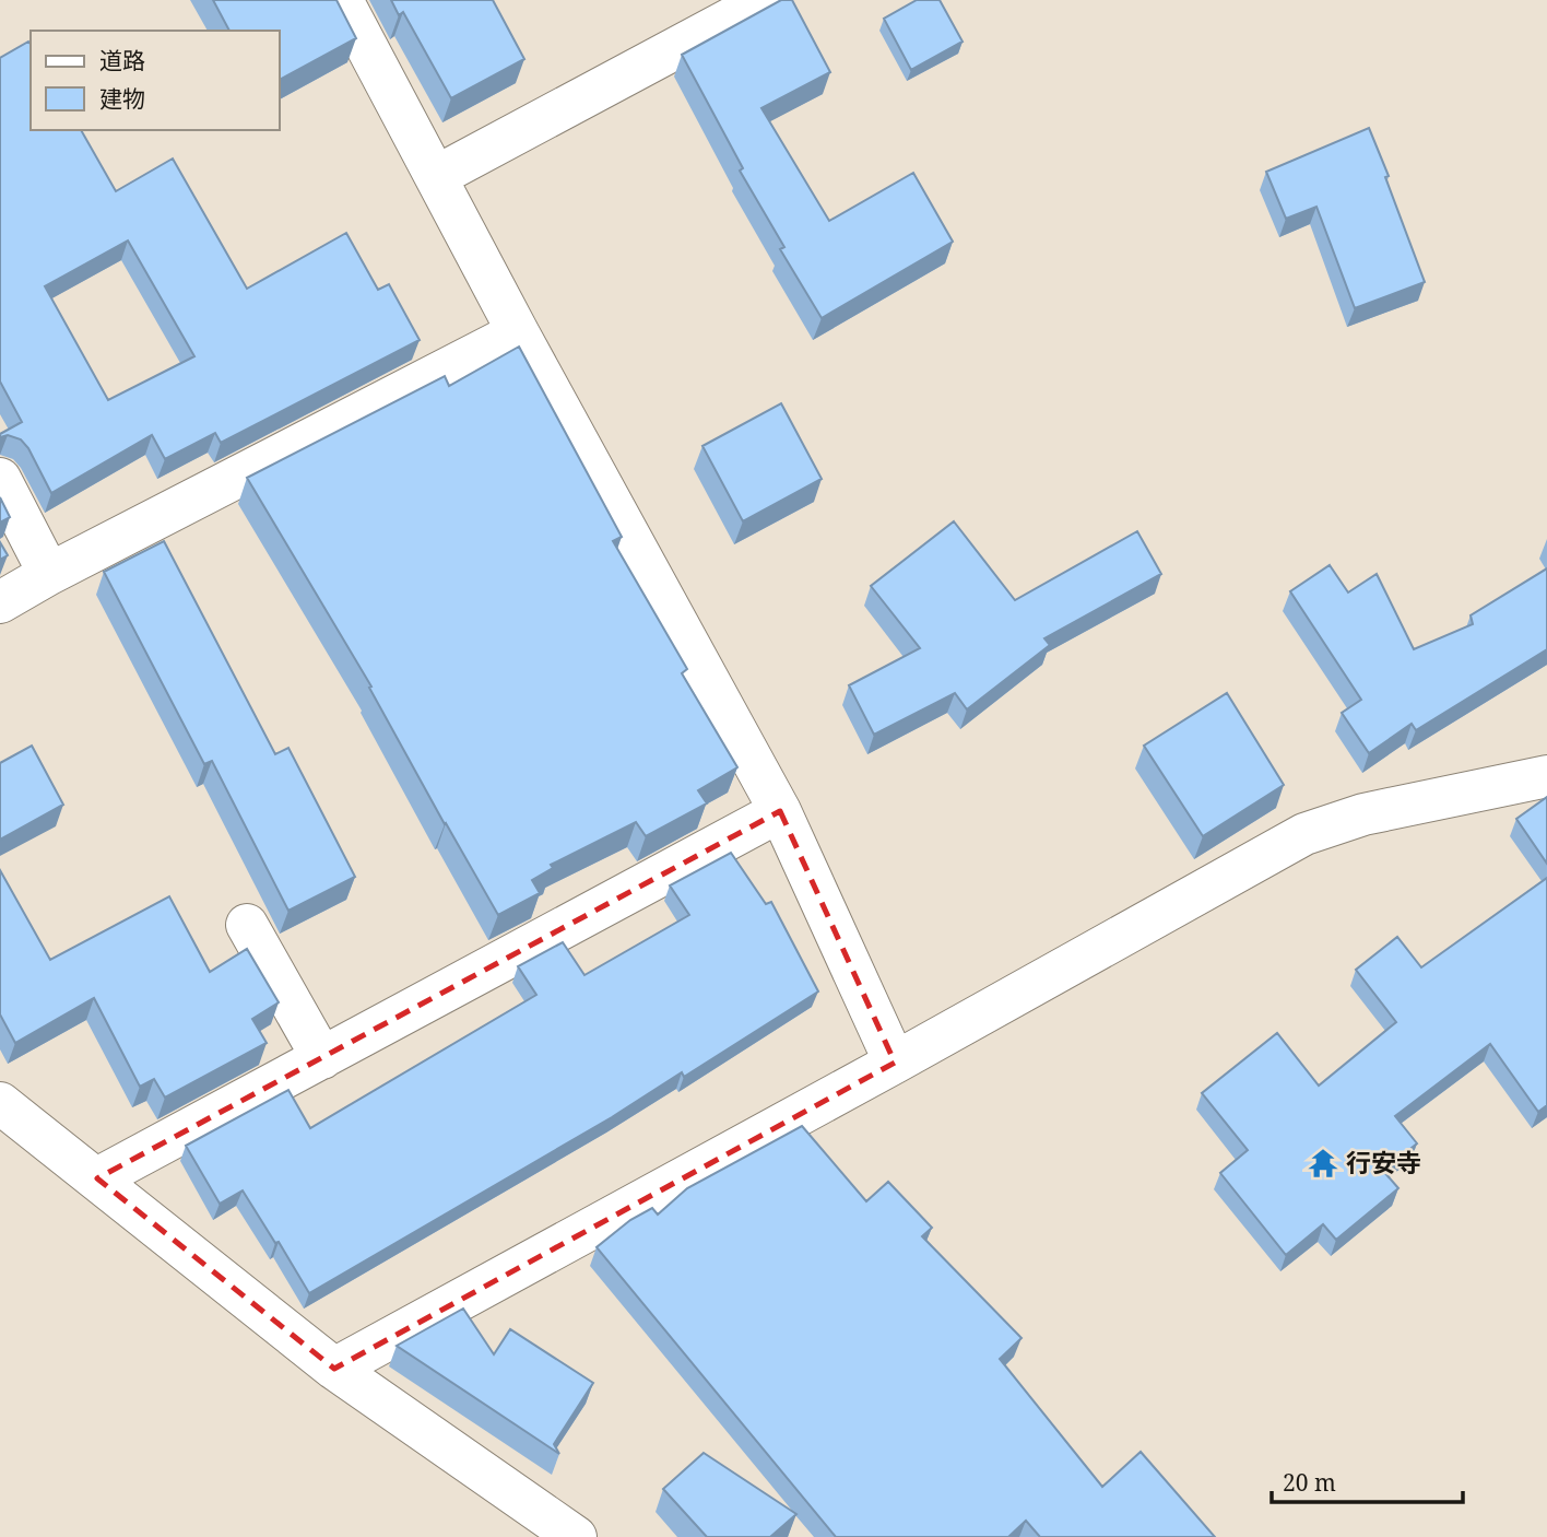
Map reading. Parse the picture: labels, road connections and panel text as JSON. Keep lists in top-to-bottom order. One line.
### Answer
{"places":{"temple":["行安寺"]},"legend":["道路","建物"],"scale_bar":"20 m"}
